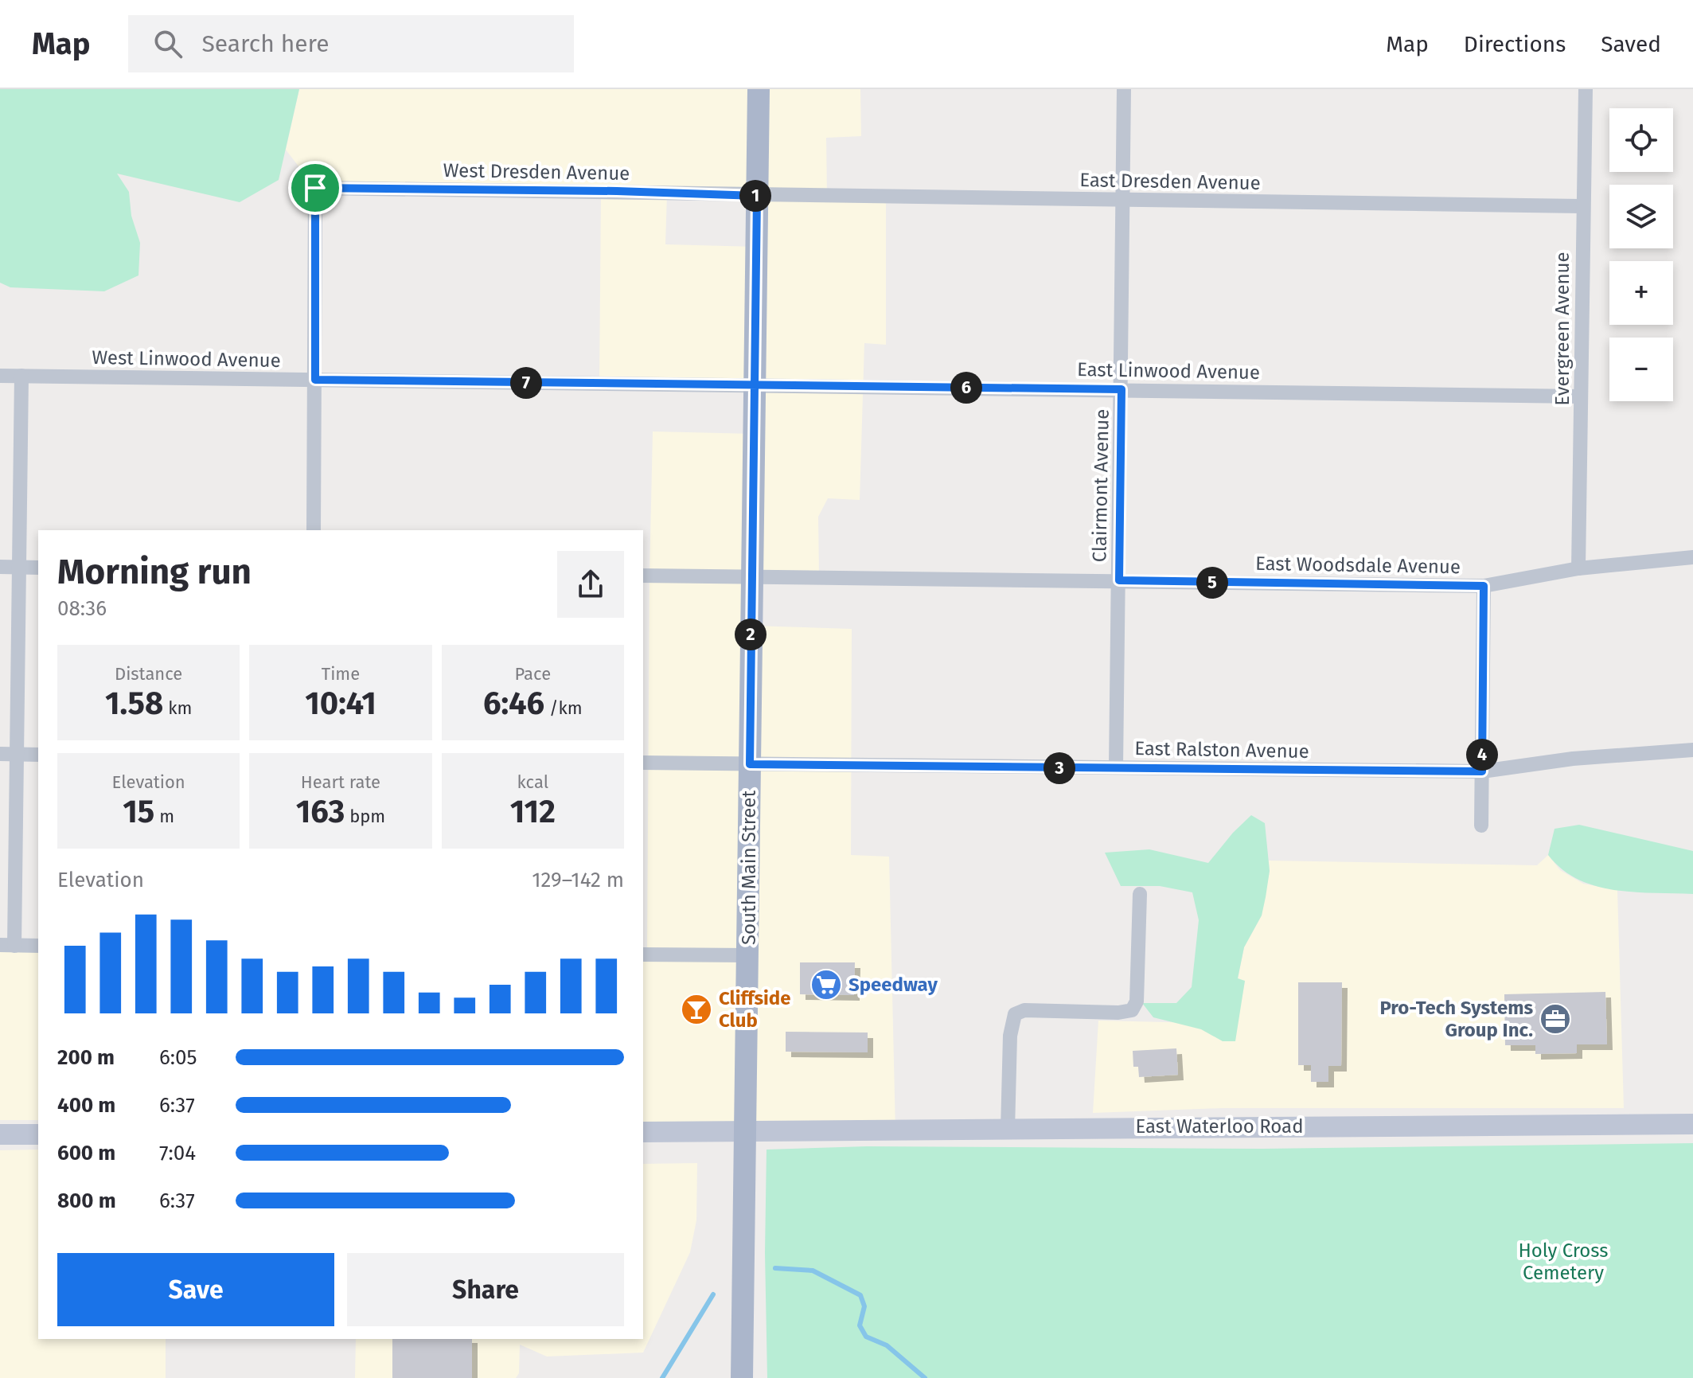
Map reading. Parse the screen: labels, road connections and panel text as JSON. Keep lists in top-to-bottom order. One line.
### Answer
{"streets":{"main road":["South Main Street","East Waterloo Road"],"street":["West Dresden Avenue","East Dresden Avenue","Evergreen Avenue","West Linwood Avenue","East Linwood Avenue","Clairmont Avenue","East Woodsdale Avenue","East Ralston Avenue"]},"crossings":[["West Dresden Avenue","East Dresden Avenue"],["West Dresden Avenue","West Linwood Avenue"],["West Dresden Avenue","South Main Street"],["East Dresden Avenue","Evergreen Avenue"],["East Dresden Avenue","Clairmont Avenue"],["East Dresden Avenue","South Main Street"],["Evergreen Avenue","East Linwood Avenue"],["Evergreen Avenue","East Woodsdale Avenue"],["West Linwood Avenue","East Linwood Avenue"],["West Linwood Avenue","South Main Street"],["East Linwood Avenue","Clairmont Avenue"],["East Linwood Avenue","South Main Street"],["Clairmont Avenue","East Woodsdale Avenue"],["Clairmont Avenue","East Ralston Avenue"],["East Woodsdale Avenue","South Main Street"],["East Ralston Avenue","South Main Street"],["South Main Street","East Waterloo Road"]],"parks":["Holy Cross Cemetery"],"places":{"supermarket":["Speedway"],"bar":["Cliffside Club"],"office":["Pro-Tech Systems Group Inc."]},"page":{"header":"Map","search":"Search here","nav":["Map","Directions","Saved"],"map_buttons":["+","−"],"pins":["1","7","6","5","2","4","3"],"heading":["Morning run","08:36"],"stats":[["Distance","1.58 km"],["Time","10:41"],["Pace","6:46 /km"],["Elevation","15 m"],["Heart rate","163 bpm"],["kcal","112"]],"chart":["Elevation","129–142 m"],"list":[{"name":"200 m","note":"6:05"},{"name":"400 m","note":"6:37"},{"name":"600 m","note":"7:04"},{"name":"800 m","note":"6:37"}],"buttons":["Save","Share"]}}
